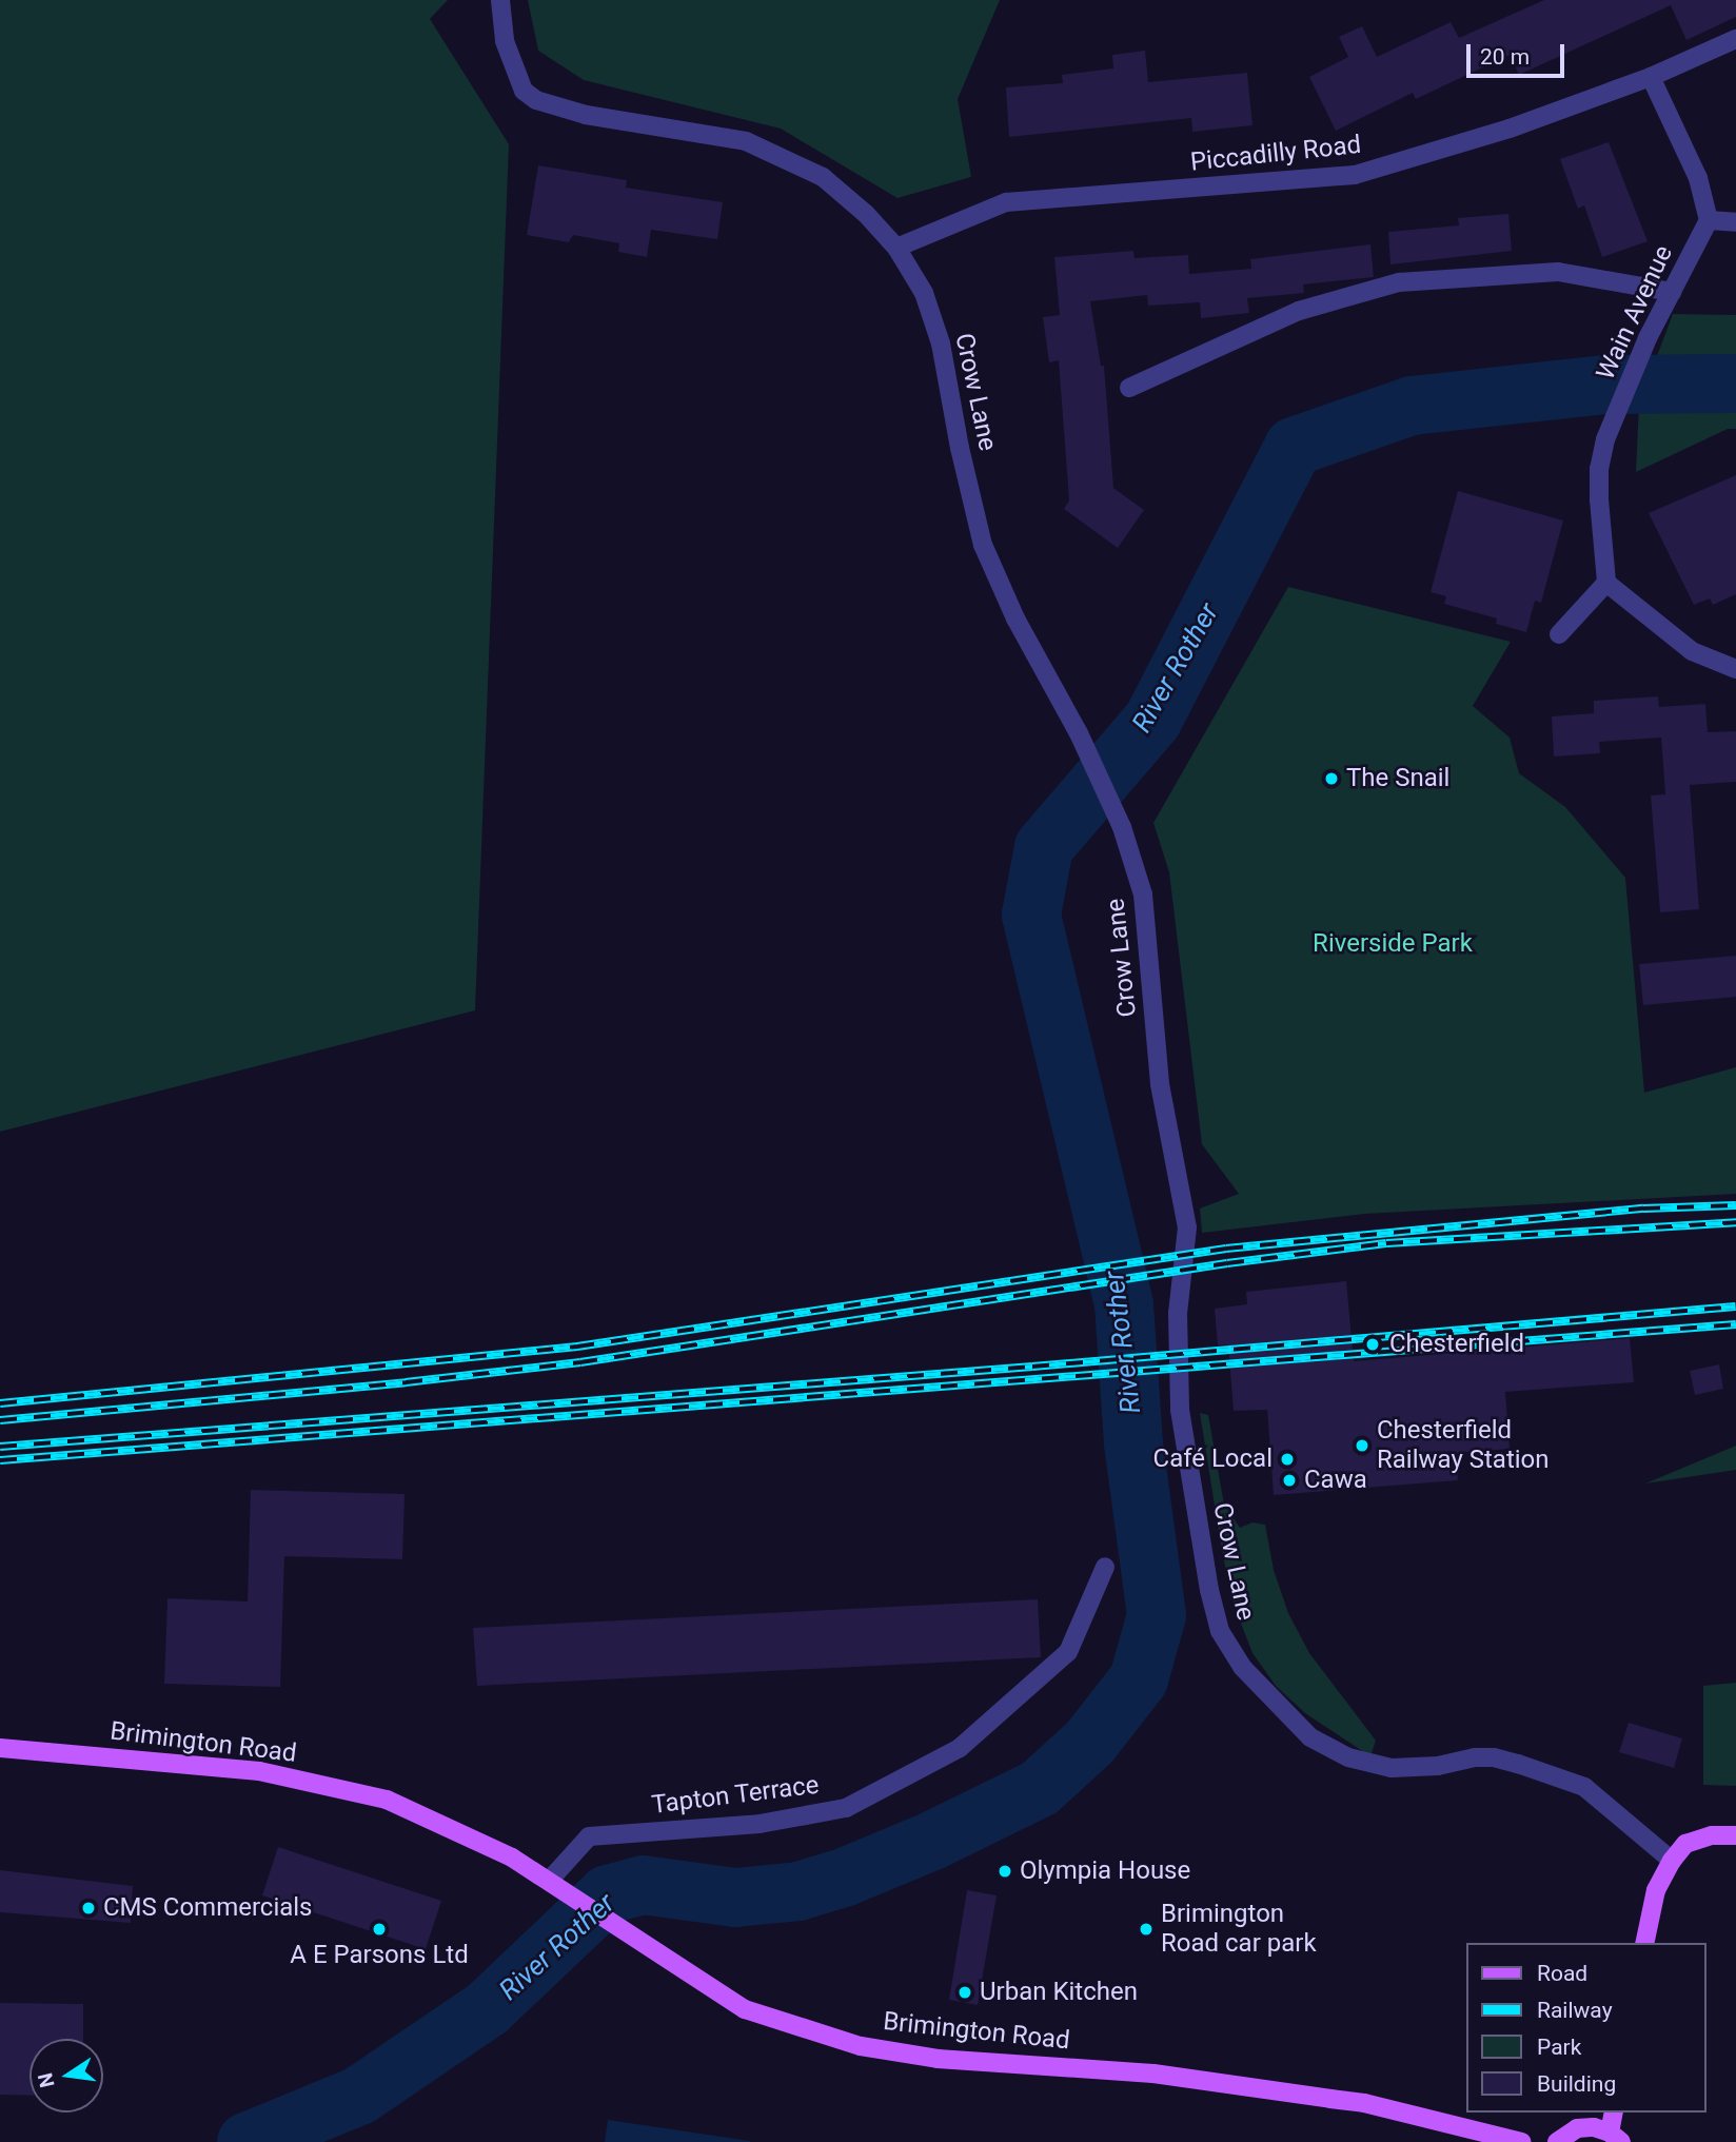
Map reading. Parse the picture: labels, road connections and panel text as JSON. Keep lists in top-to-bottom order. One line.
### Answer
{"streets":{"main road":["Brimington Road"],"street":["Piccadilly Road","Wain Avenue","Crow Lane","Tapton Terrace"]},"crossings":[["Piccadilly Road","Crow Lane"],["Brimington Road","Tapton Terrace"]],"water":["River Rother"],"parks":["Riverside Park"],"places":["The Snail","Chesterfield","Chesterfield Railway Station","Café Local","Cawa","Olympia House","CMS Commercials","A E Parsons Ltd","Brimington Road car park","Urban Kitchen"],"legend":["Road","Railway","Park","Building"],"scale_bar":"20 m","north":"left"}
